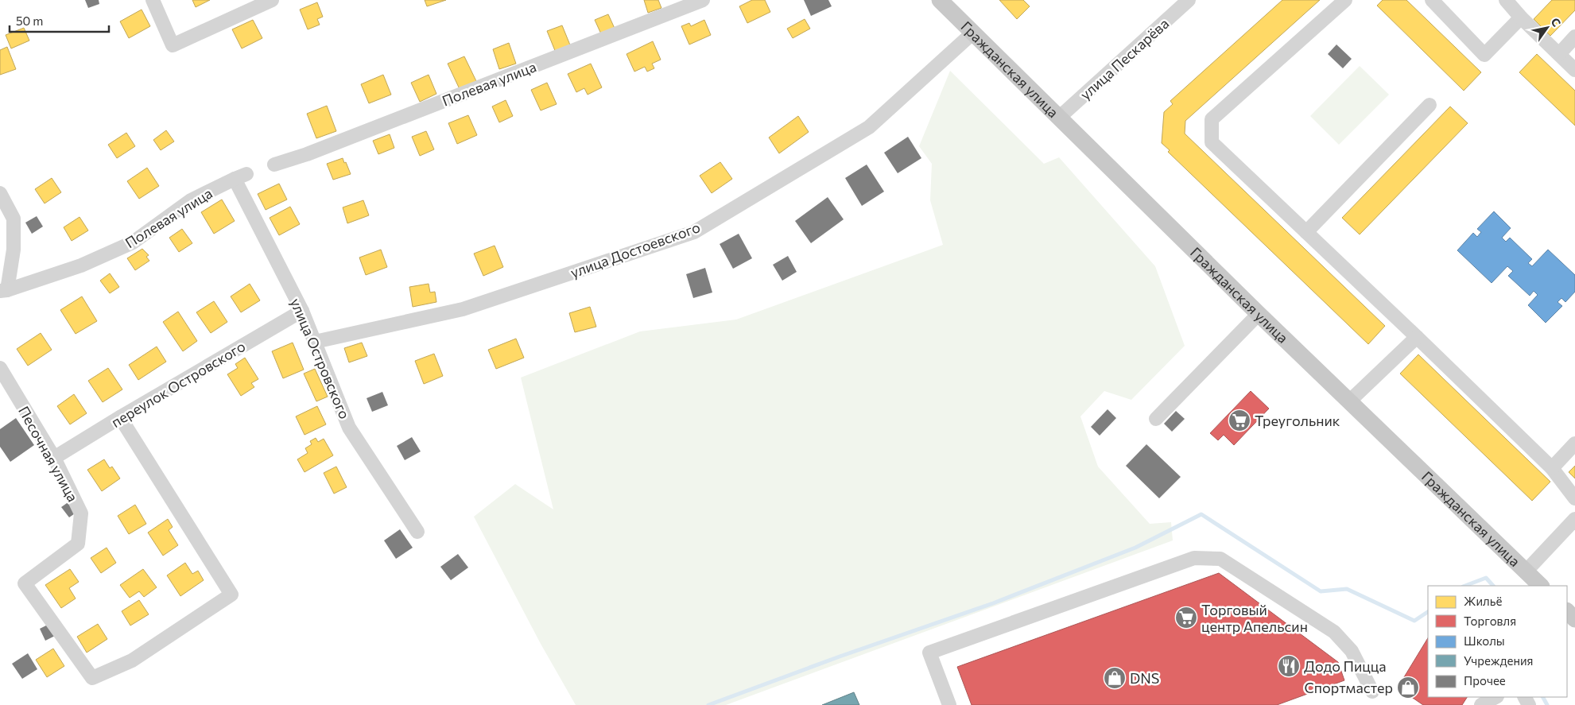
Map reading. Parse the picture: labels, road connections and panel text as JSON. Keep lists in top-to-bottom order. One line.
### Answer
{"streets":{"main road":["Гражданская улица"],"street":["улица Пескарёва","Полевая улица","улица Достоевского","улица Островского","переулок Островского","Песочная улица"]},"crossings":[["улица Пескарёва","Гражданская улица"],["Гражданская улица","улица Достоевского"],["Полевая улица","улица Островского"],["улица Достоевского","улица Островского"],["улица Островского","переулок Островского"],["переулок Островского","Песочная улица"]],"places":{"supermarket":["Треугольник","Торговый центр Апельсин"],"restaurant":["Додо Пицца"],"shop":["DNS","Спортмастер"]},"legend":["Жильё","Торговля","Школы","Учреждения","Прочее"],"scale_bar":"50 m","north":"top right"}
